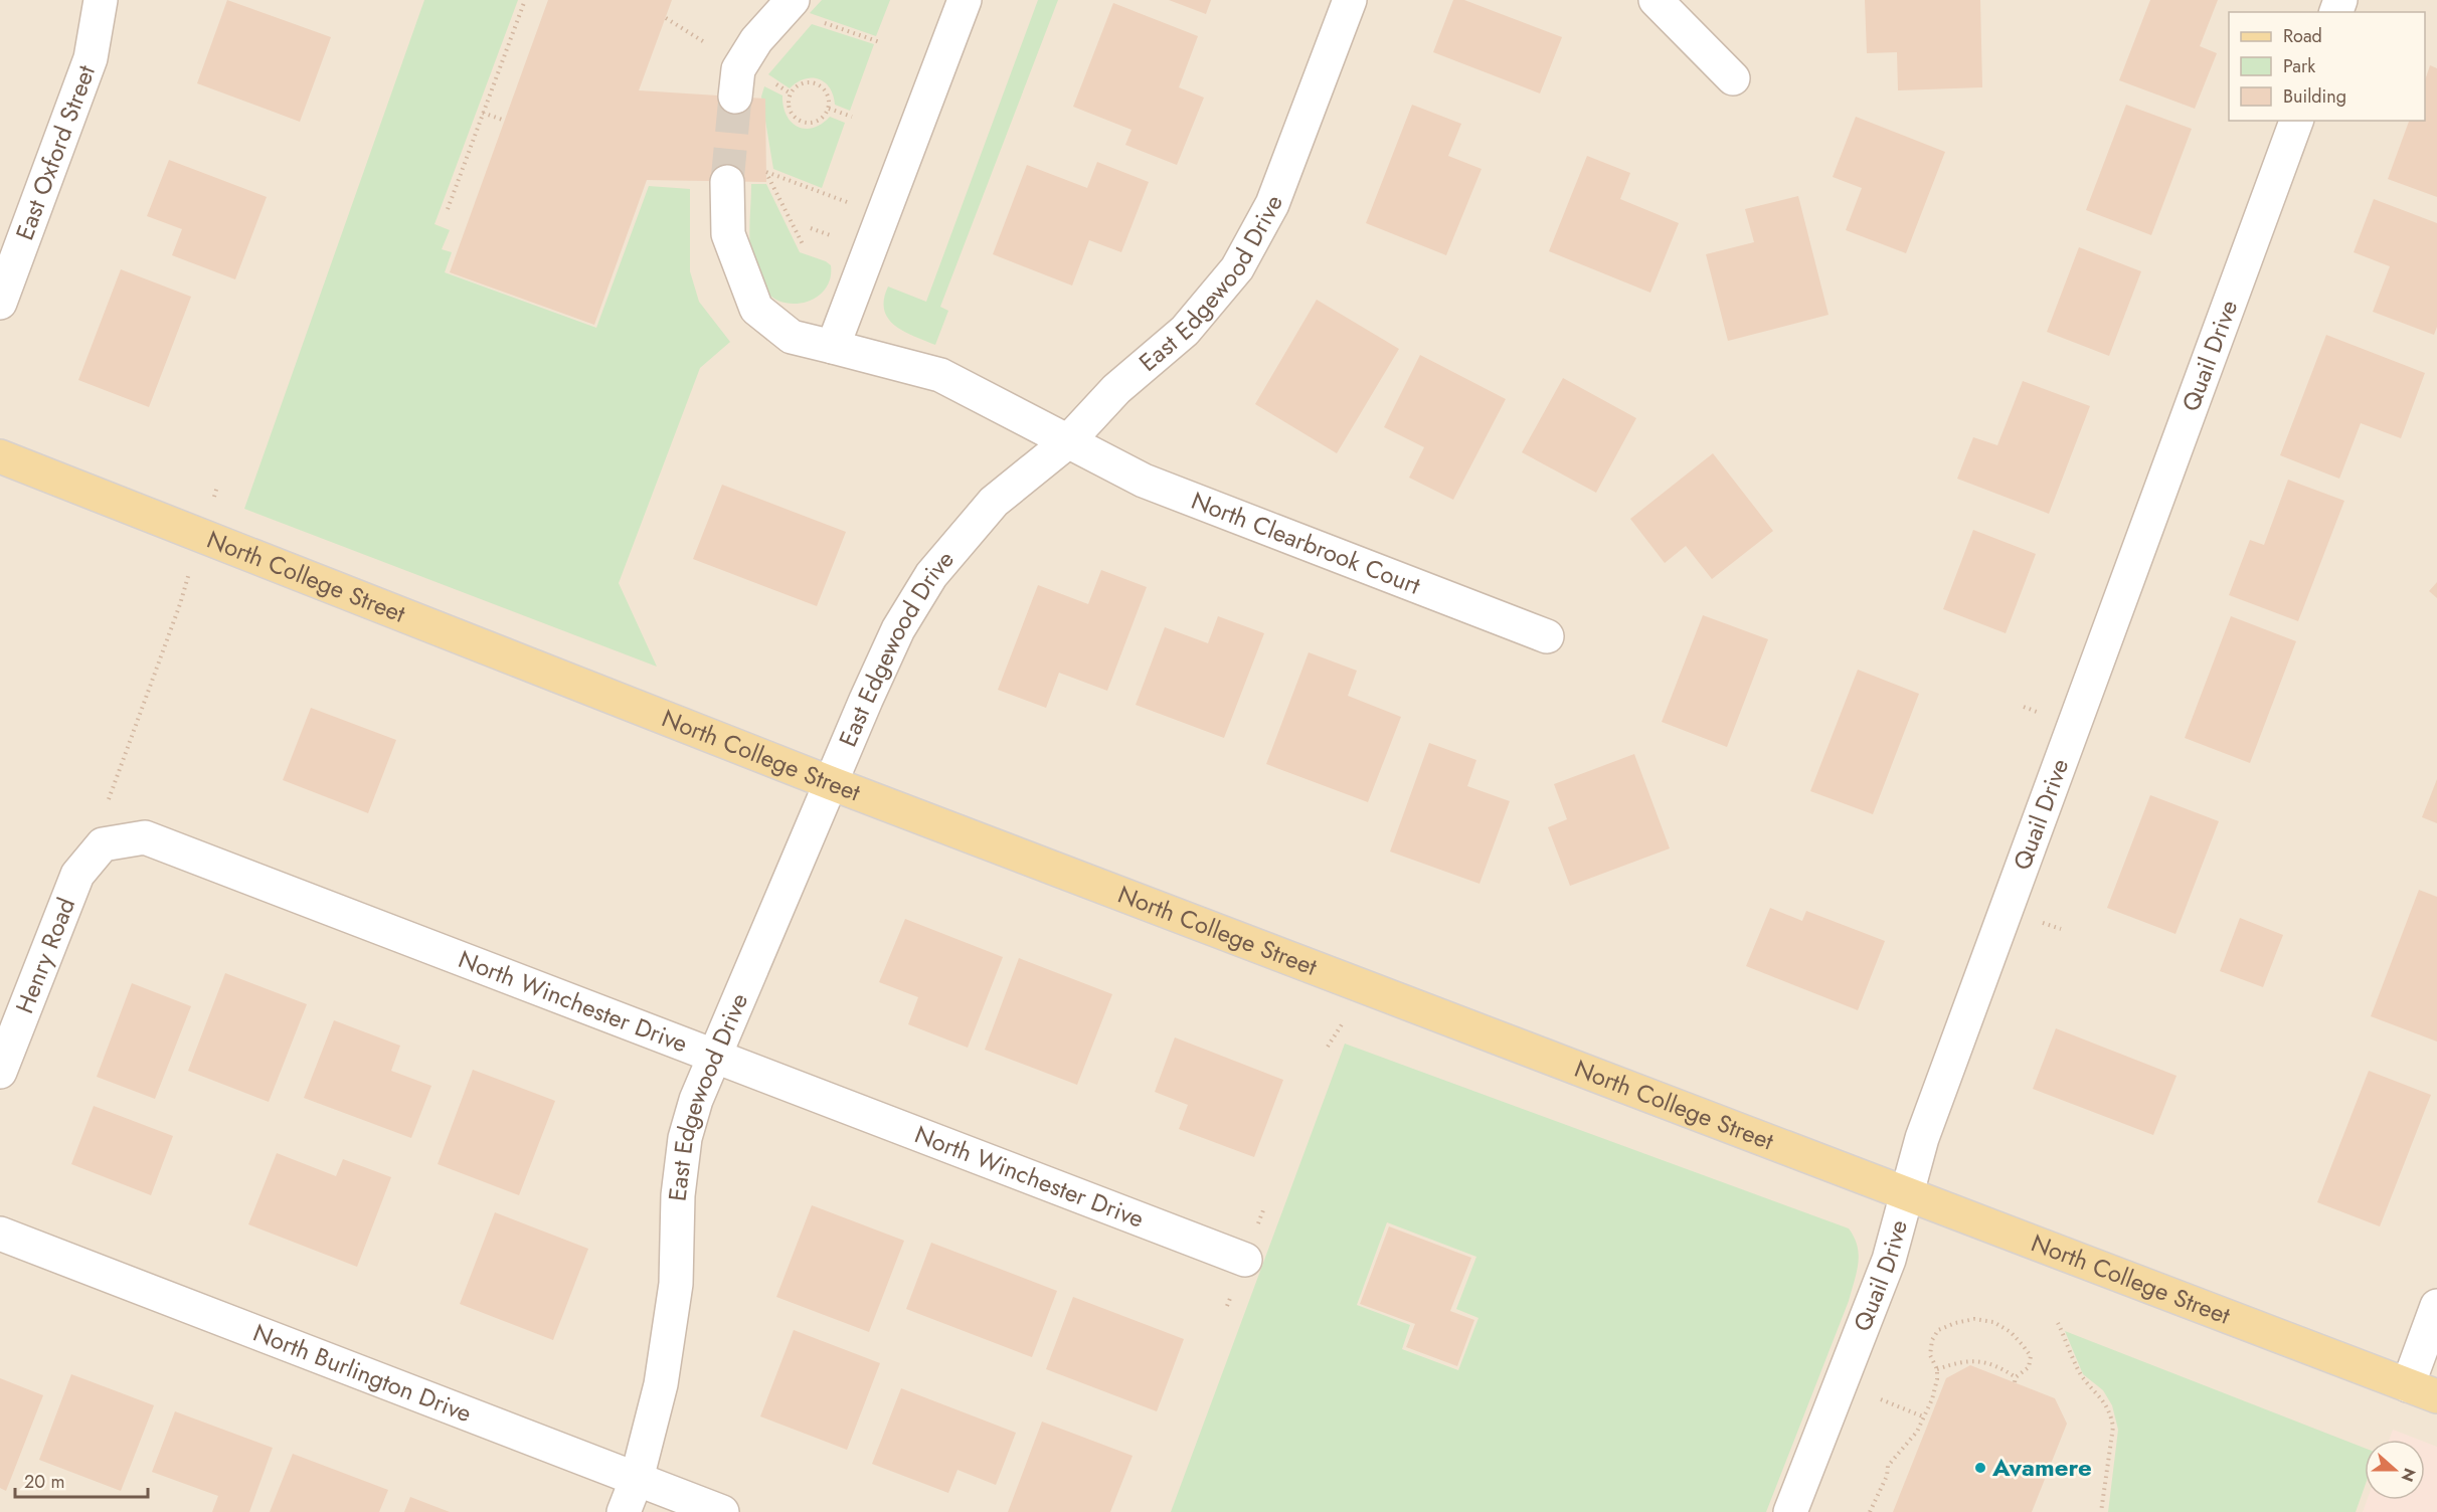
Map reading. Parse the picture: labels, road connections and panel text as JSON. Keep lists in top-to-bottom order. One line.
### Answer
{"streets":{"main road":["North College Street"],"street":["East Oxford Street","East Edgewood Drive","Quail Drive","North Clearbrook Court","Henry Road","North Winchester Drive","North Burlington Drive"]},"crossings":[["East Edgewood Drive","North Clearbrook Court"],["East Edgewood Drive","North College Street"],["East Edgewood Drive","North Winchester Drive"],["East Edgewood Drive","North Burlington Drive"],["Quail Drive","North College Street"],["Henry Road","North Winchester Drive"]],"places":["Avamere"],"legend":["Road","Park","Building"],"scale_bar":"20 m","north":"right"}
